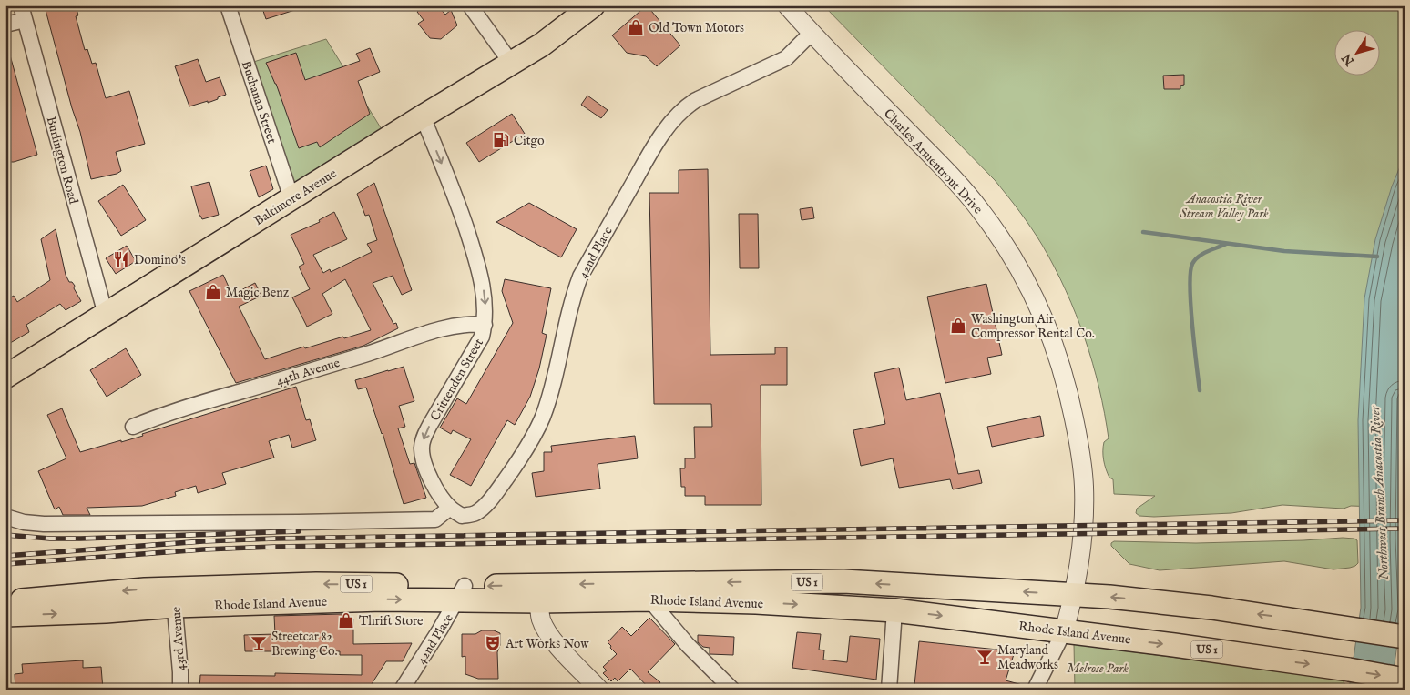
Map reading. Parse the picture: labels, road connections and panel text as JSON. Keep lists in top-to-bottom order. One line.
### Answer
{"streets":{"main road":["Baltimore Avenue","US 1","Rhode Island Avenue"],"street":["Buchanan Street","Burlington Road","Charles Armentrout Drive","42nd Place","44th Avenue","Crittenden Street","43rd Avenue"]},"crossings":[["Buchanan Street","Baltimore Avenue"],["Burlington Road","Baltimore Avenue"],["Charles Armentrout Drive","42nd Place"],["Charles Armentrout Drive","Rhode Island Avenue"],["Baltimore Avenue","Crittenden Street"],["42nd Place","Crittenden Street"],["42nd Place","Rhode Island Avenue"],["44th Avenue","Crittenden Street"],["Rhode Island Avenue","43rd Avenue"]],"one_way":["Crittenden Street"],"water":["Northwest Branch Anacostia River"],"parks":["Anacostia River Stream Valley Park","Melrose Park"],"places":{"shop":["Old Town Motors","Magic Benz","Washington Air Compressor Rental Co.","Thrift Store"],"fuel station":["Citgo"],"restaurant":["Domino's"],"bar":["Streetcar 82 Brewing Co.","Maryland Meadworks"],"theatre":["Art Works Now"]},"north":"bottom left"}
